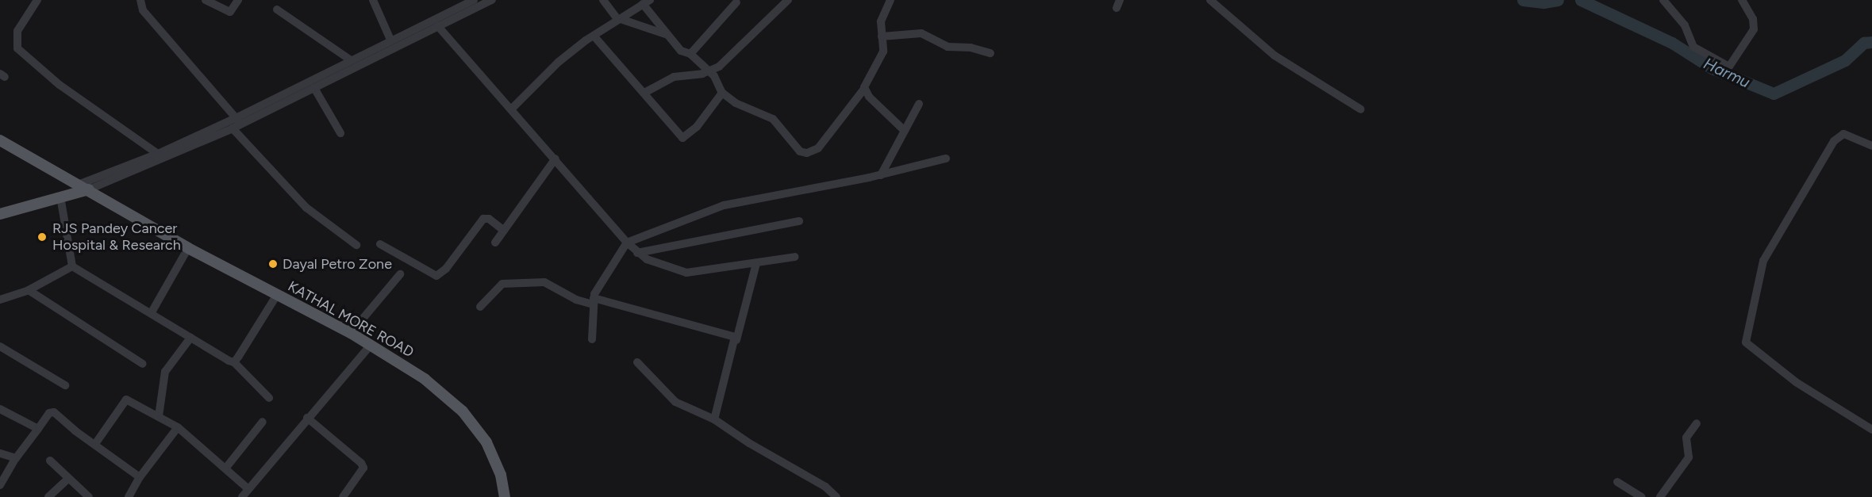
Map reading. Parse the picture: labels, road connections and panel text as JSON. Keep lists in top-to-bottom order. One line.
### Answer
{"streets":{"main road":["KATHAL MORE ROAD"]},"water":["Harmu"],"places":["RJS Pandey Cancer Hospital & Research","Dayal Petro Zone"]}
